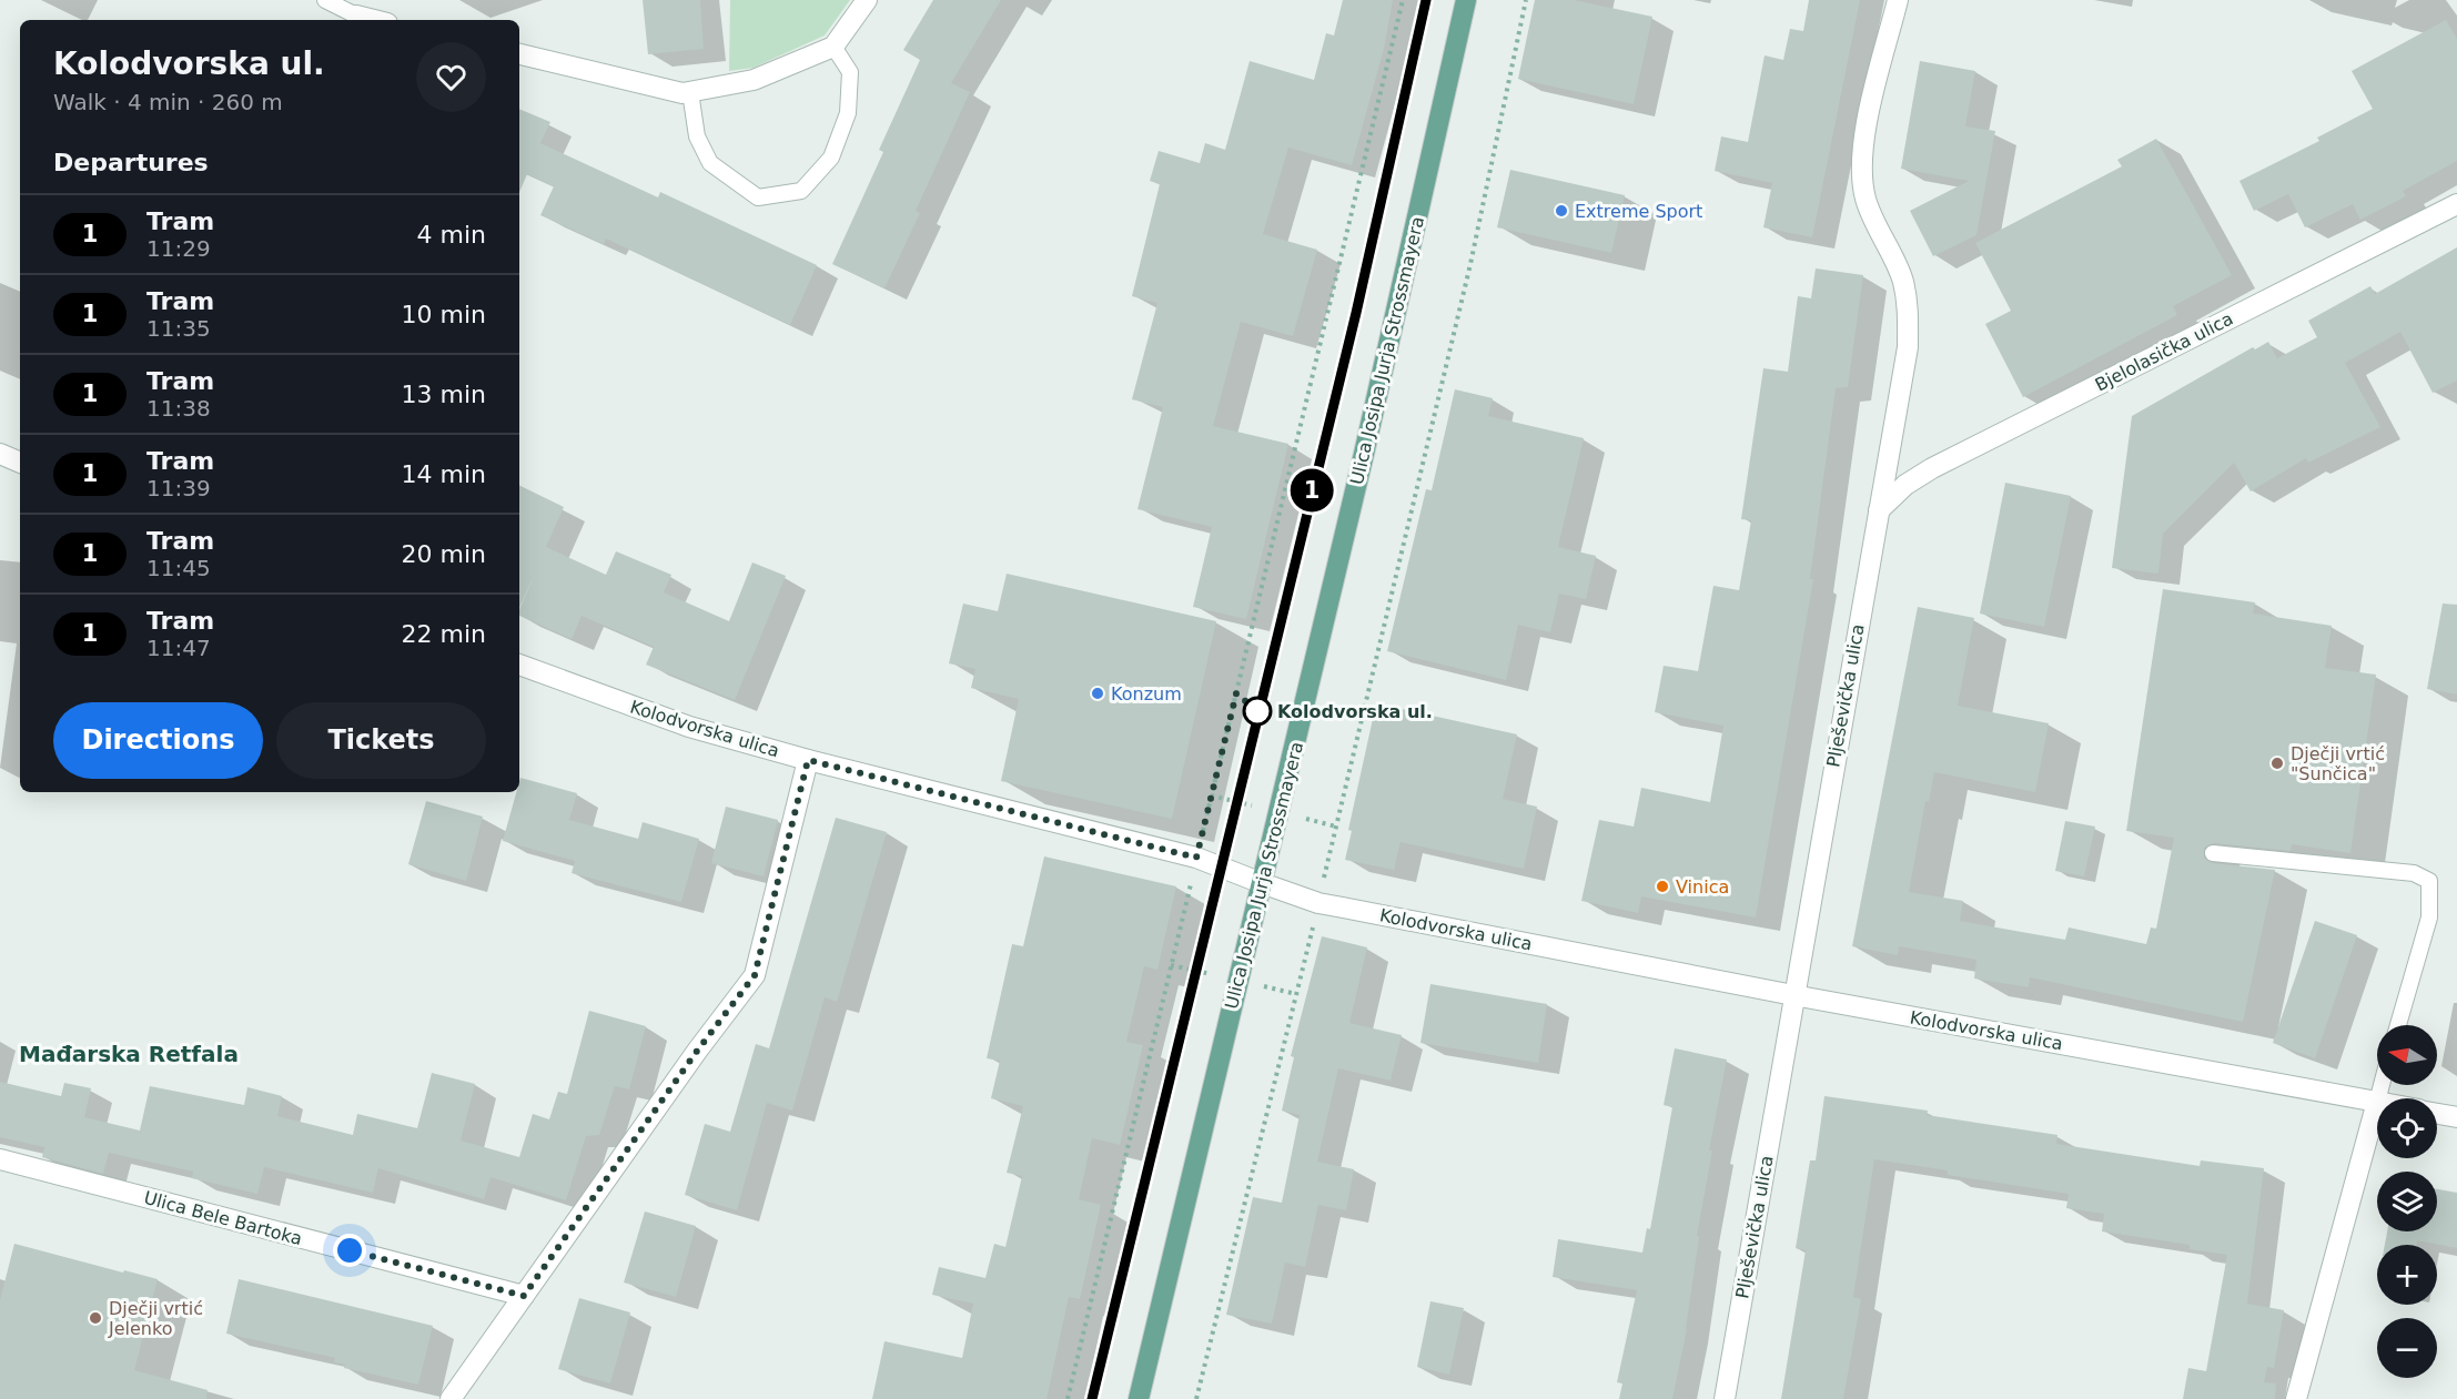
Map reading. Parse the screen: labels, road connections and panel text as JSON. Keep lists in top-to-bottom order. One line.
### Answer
{"streets":{"main road":["Ulica Josipa Jurja Strossmayera"],"street":["Bjelolasička ulica","Plješevička ulica","Kolodvorska ulica","Ulica Bele Bartoka"]},"crossings":[["Ulica Josipa Jurja Strossmayera","Kolodvorska ulica"],["Bjelolasička ulica","Plješevička ulica"],["Plješevička ulica","Kolodvorska ulica"]],"districts":["Mađarska Retfala"],"places":["Extreme Sport","Konzum","Kolodvorska ul.","Dječji vrtić \"Sunčica\"","Vinica","Dječji vrtić Jelenko"],"lines":["tram line 1"],"north":"left","page":{"on_map":"1","heading":[["Kolodvorska ul.","Walk · 4 min · 260 m"],"Departures"],"list":[{"mark":"1","name":"Tram","note":"11:29","value":"4 min"},{"mark":"1","name":"Tram","note":"11:35","value":"10 min"},{"mark":"1","name":"Tram","note":"11:38","value":"13 min"},{"mark":"1","name":"Tram","note":"11:39","value":"14 min"},{"mark":"1","name":"Tram","note":"11:45","value":"20 min"},{"mark":"1","name":"Tram","note":"11:47","value":"22 min"}],"buttons":["Directions","Tickets"],"map_buttons":["+","−"]}}
